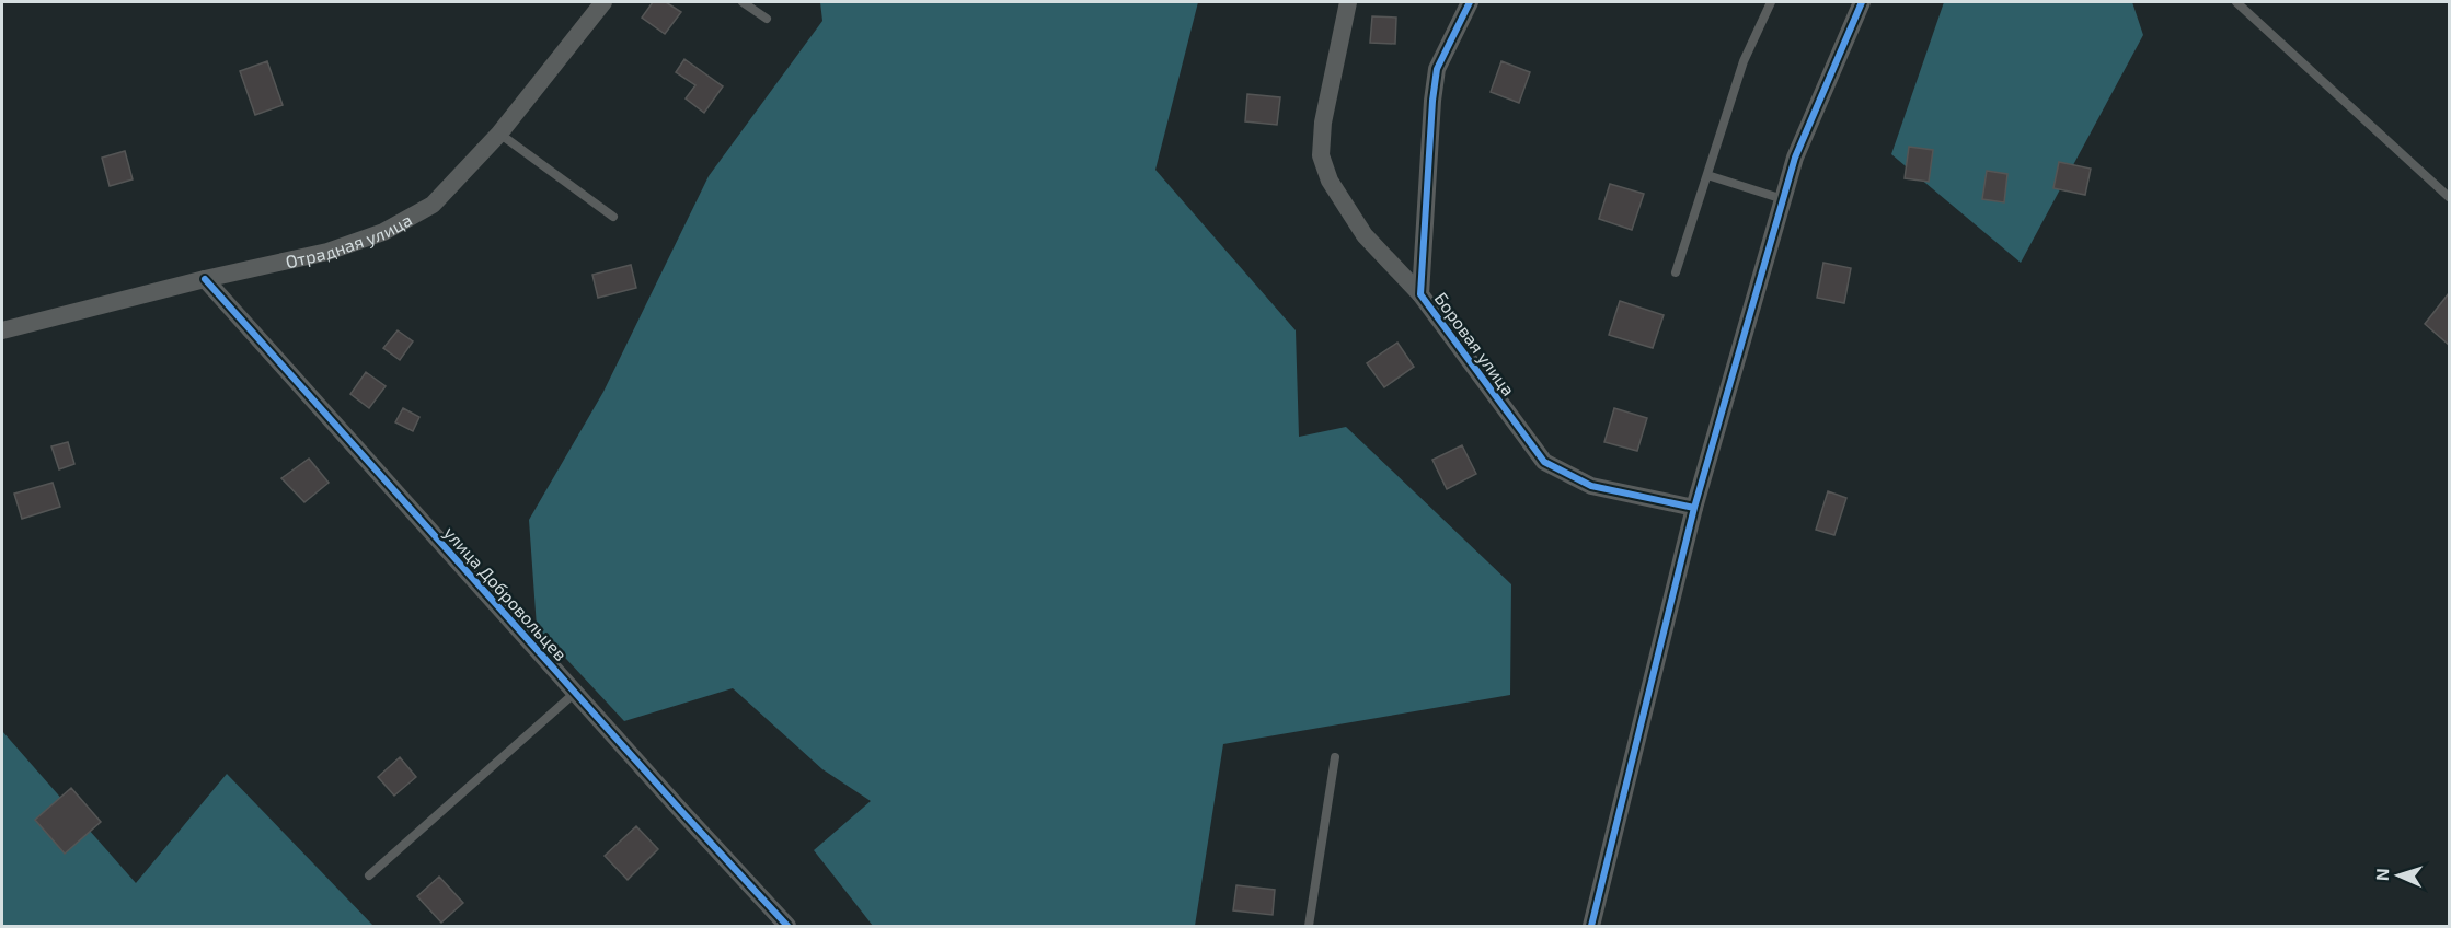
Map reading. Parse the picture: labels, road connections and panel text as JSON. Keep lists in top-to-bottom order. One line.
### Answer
{"streets":{"street":["Отрадная улица","Боровая улица","улица Добровольцев"]},"crossings":[["Отрадная улица","улица Добровольцев"]],"north":"left"}
